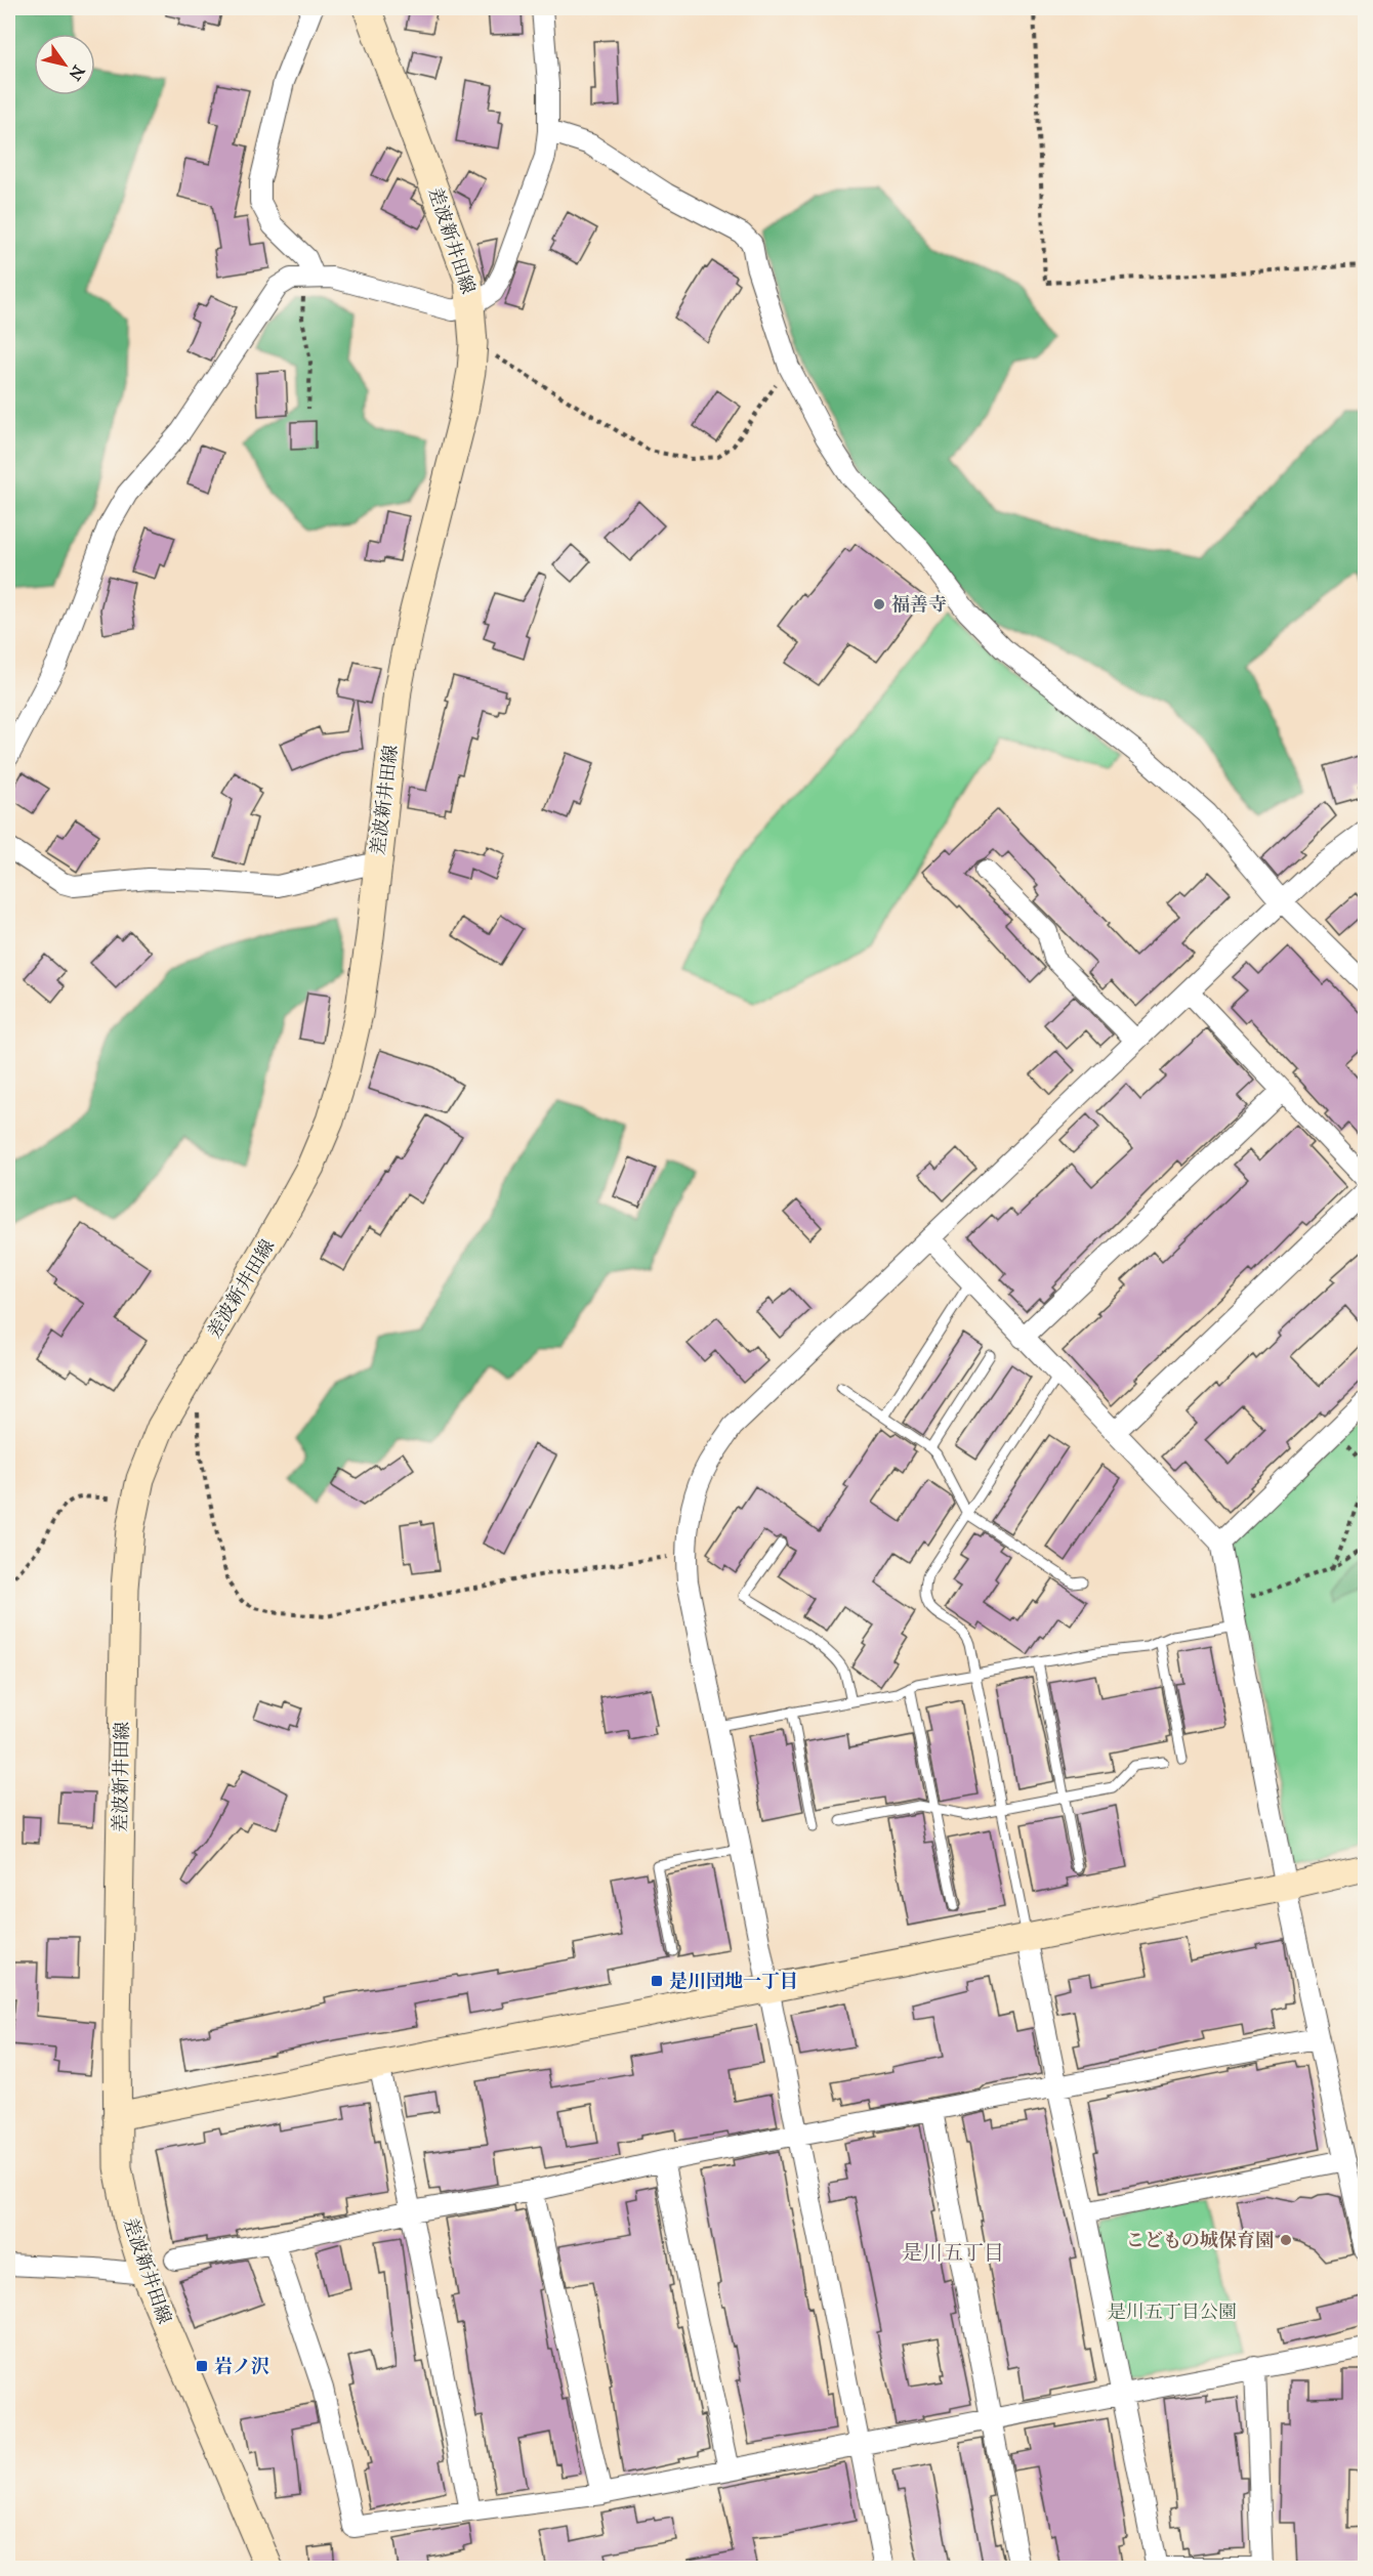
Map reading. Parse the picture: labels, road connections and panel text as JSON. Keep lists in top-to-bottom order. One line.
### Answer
{"streets":{"main road":["差波新井田線"]},"districts":["是川五丁目"],"parks":["是川五丁目公園"],"places":{"other":["福善寺","こどもの城保育園"],"transit":["是川団地一丁目","岩ノ沢"]},"north":"bottom right"}
